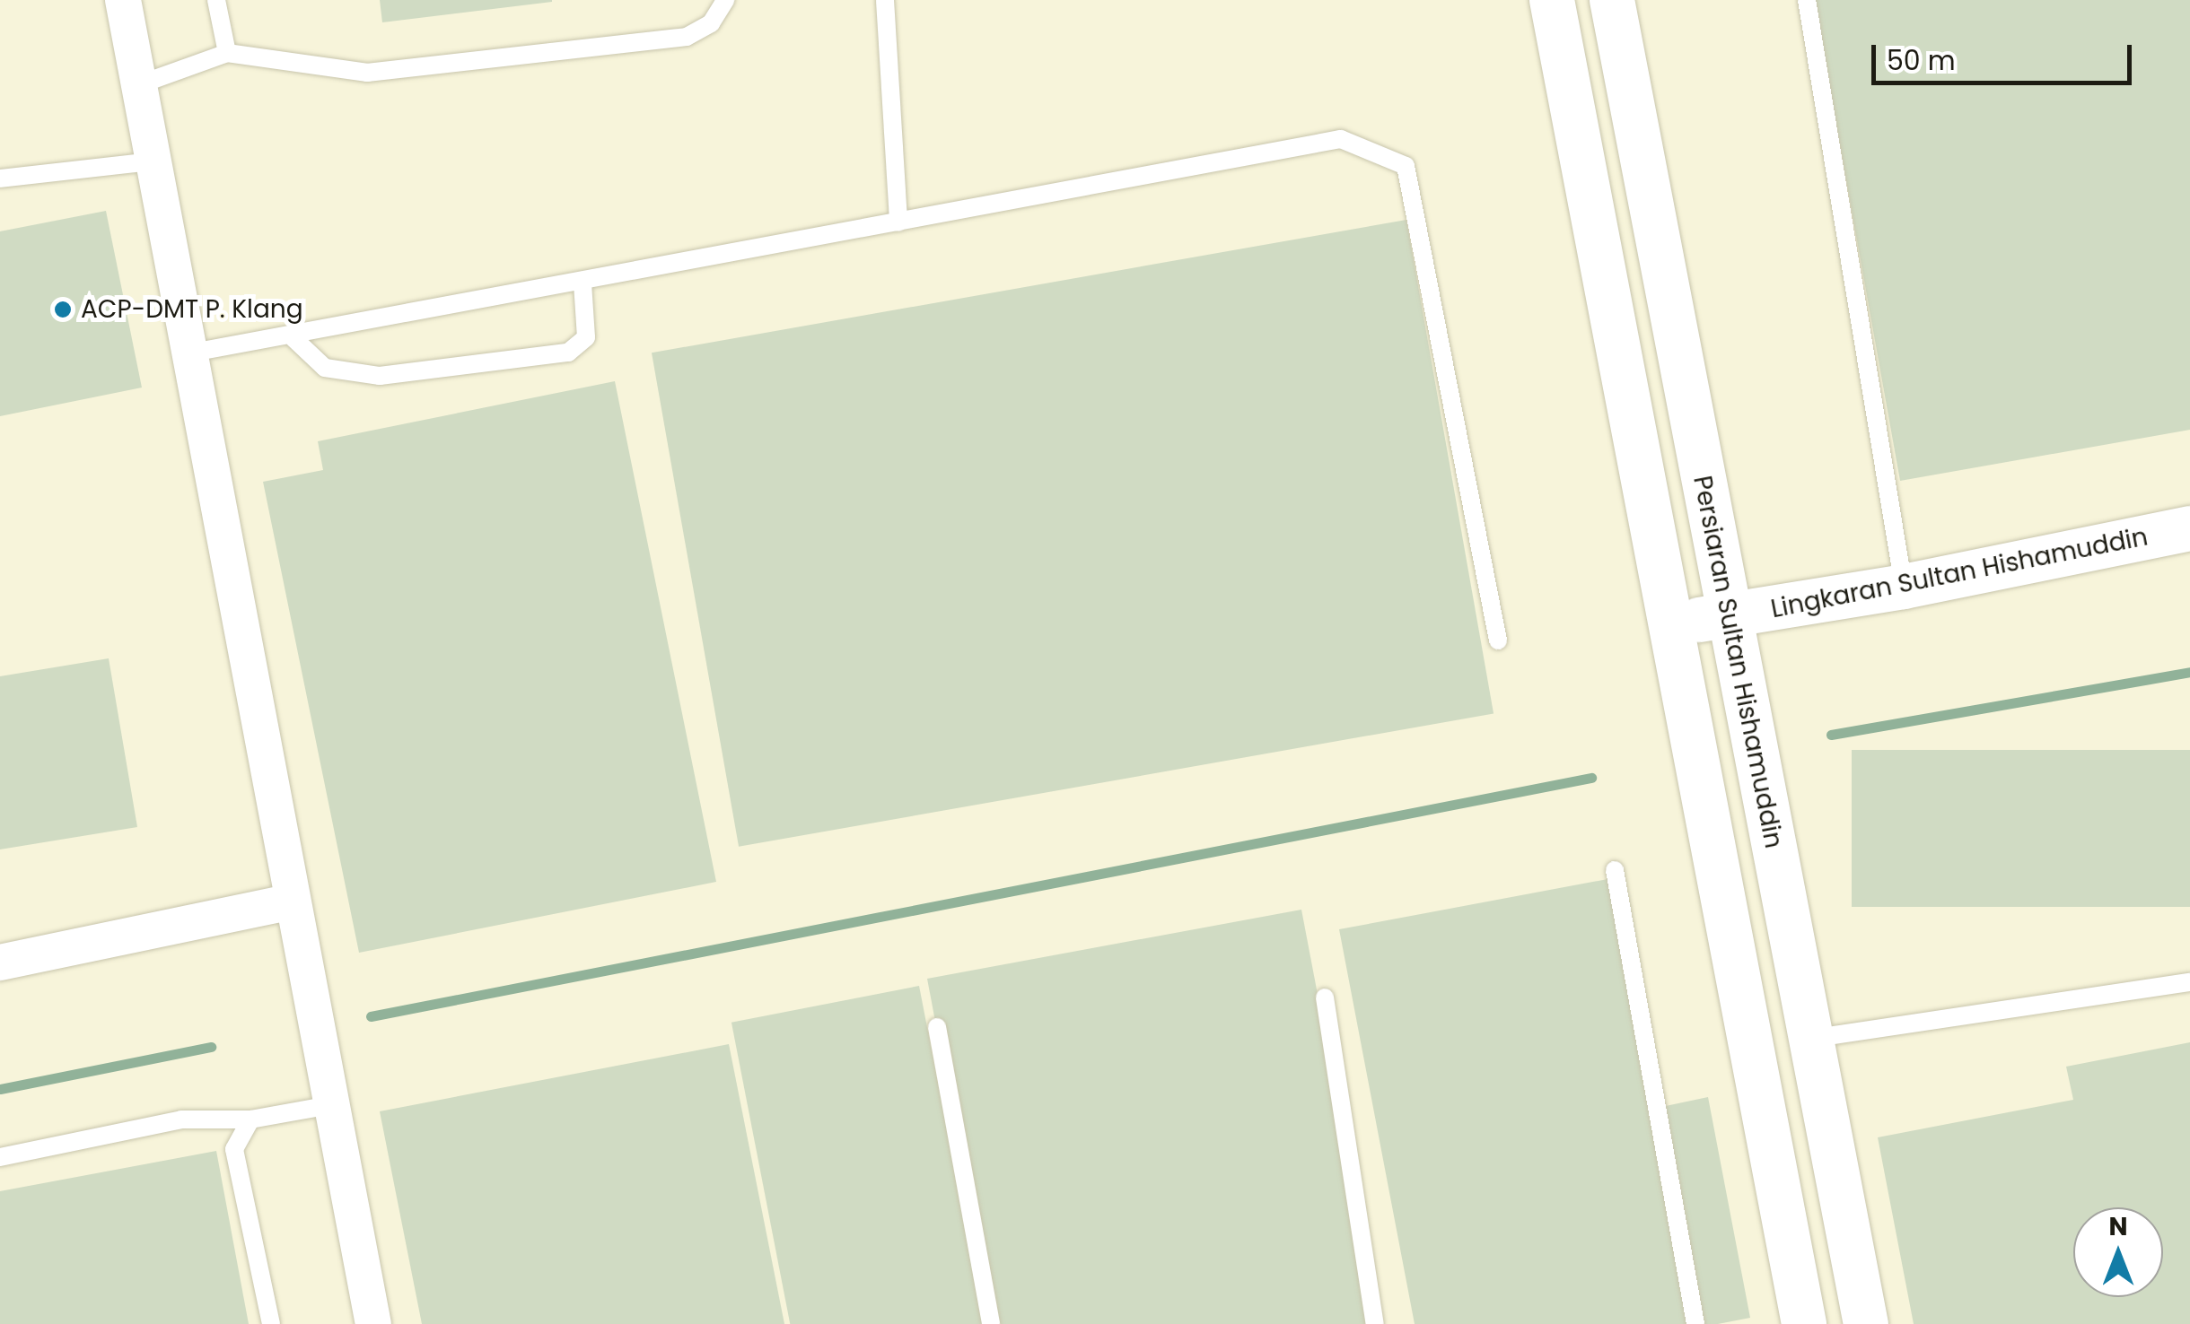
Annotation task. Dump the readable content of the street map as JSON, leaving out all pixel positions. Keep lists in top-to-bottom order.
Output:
{
  "streets": {
    "street": ["Lingkaran Sultan Hishamuddin", "Persiaran Sultan Hishamuddin"]
  },
  "crossings": [
    ["Lingkaran Sultan Hishamuddin", "Persiaran Sultan Hishamuddin"]
  ],
  "places": ["ACP-DMT P. Klang"],
  "scale_bar": "50 m",
  "north": "top"
}
